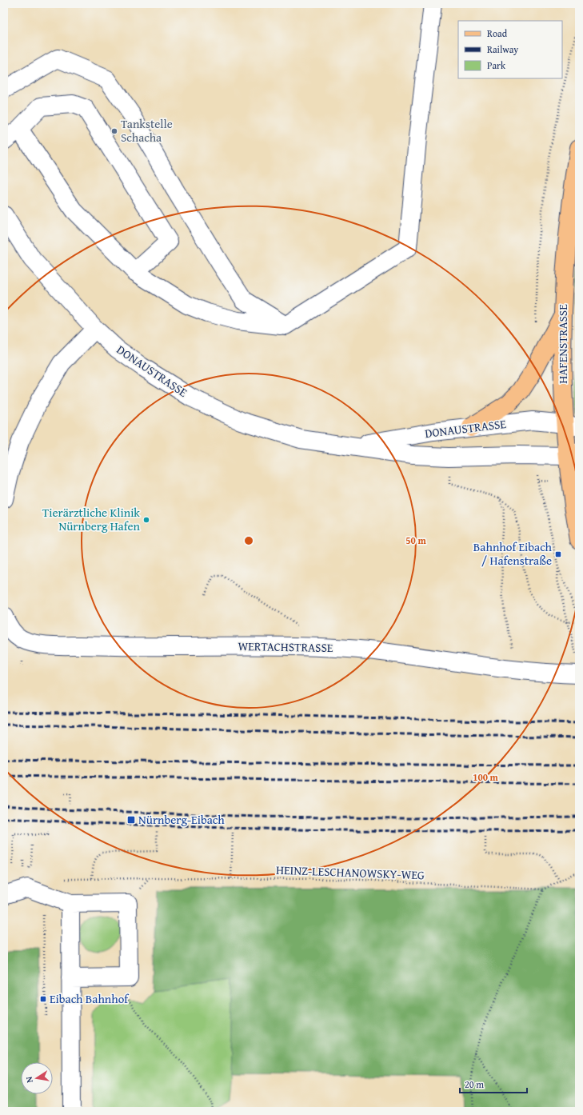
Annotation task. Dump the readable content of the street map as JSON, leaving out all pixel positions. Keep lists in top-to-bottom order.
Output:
{
  "streets": {
    "main road": ["HAFENSTRASSE"],
    "street": ["DONAUSTRASSE", "WERTACHSTRASSE"],
    "path": ["HEINZ-LESCHANOWSKY-WEG"]
  },
  "crossings": [
    ["HAFENSTRASSE", "DONAUSTRASSE"]
  ],
  "places": {
    "other": ["Tankstelle Schacha", "Tierärztliche Klinik Nürnberg Hafen"],
    "transit": ["Bahnhof Eibach / Hafenstraße", "Nürnberg-Eibach", "Eibach Bahnhof"]
  },
  "legend": ["Road", "Railway", "Park"],
  "scale_bar": "20 m",
  "north": "left",
  "rings": ["50 m", "100 m"]
}
